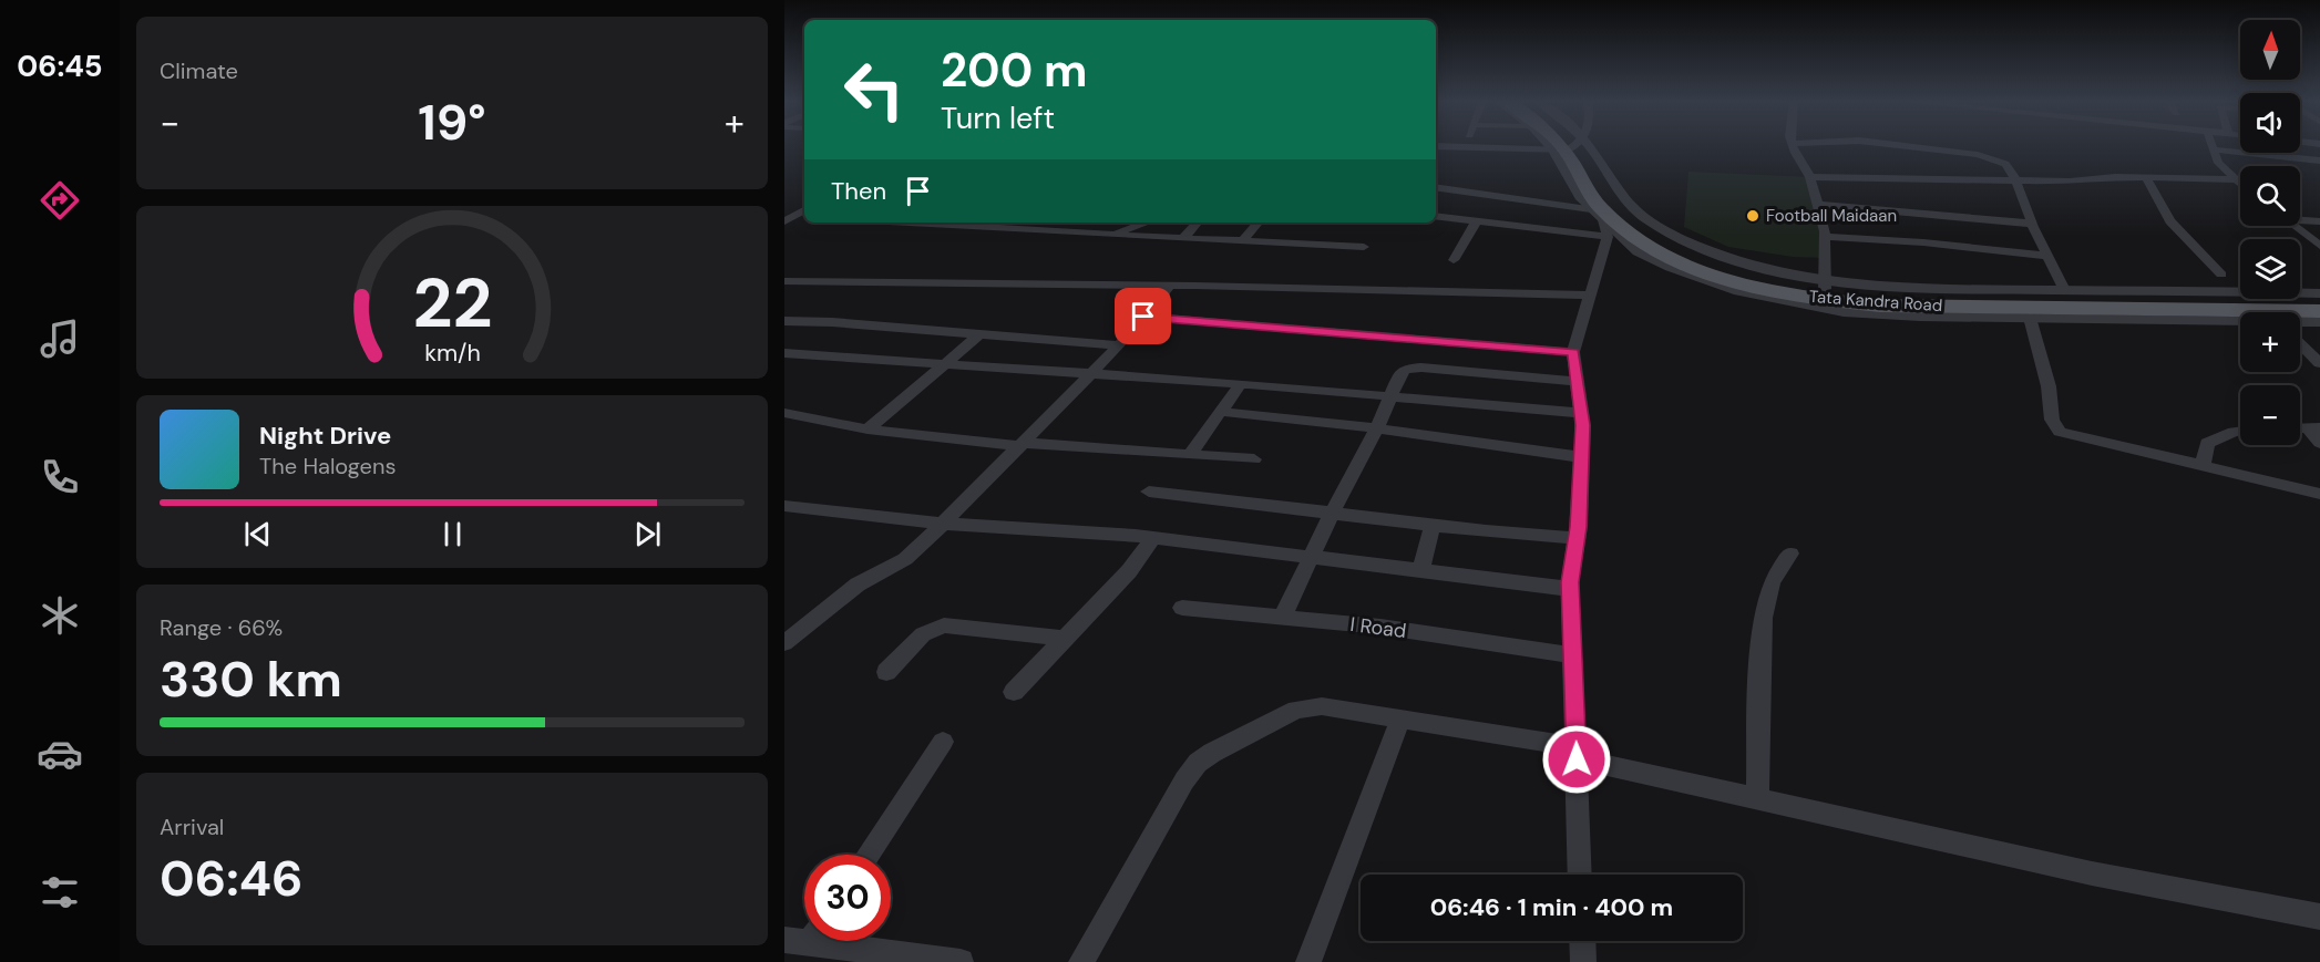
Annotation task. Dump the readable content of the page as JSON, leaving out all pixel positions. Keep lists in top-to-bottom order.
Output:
{
  "streets": {
    "main road": ["Tata Kandra Road"],
    "street": ["I Road"]
  },
  "places": ["Football Maidaan"],
  "north": "top",
  "page": {
    "tabs": "06:45",
    "tile": [
      "Climate",
      ["Range · 66%", "330 km"],
      ["Arrival", "06:46"]
    ],
    "map_buttons": ["+", "−"],
    "turn": ["200 m", "Turn left"],
    "heat": ["−", "19°", "+"],
    "then": "Then",
    "song": ["Night Drive", "The Halogens"],
    "limit": "30",
    "trip": "06:46 · 1 min · 400 m",
    "gauge": ["22", "km/h"]
  }
}
